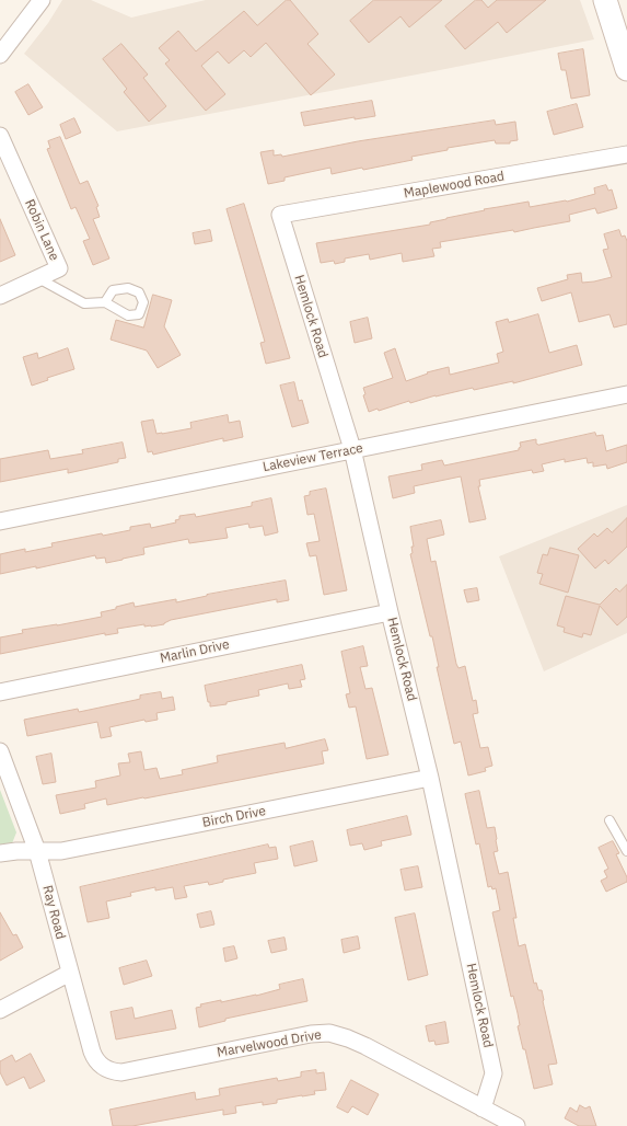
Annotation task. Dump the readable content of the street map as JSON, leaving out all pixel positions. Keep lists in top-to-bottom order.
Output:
{
  "streets": {
    "street": [
      "Maplewood Road",
      "Robin Lane",
      "Hemlock Road",
      "Lakeview Terrace",
      "Marlin Drive",
      "Birch Drive",
      "Ray Road",
      "Marvelwood Drive"
    ]
  },
  "crossings": [
    ["Maplewood Road", "Hemlock Road"],
    ["Hemlock Road", "Lakeview Terrace"],
    ["Hemlock Road", "Marlin Drive"],
    ["Hemlock Road", "Birch Drive"],
    ["Hemlock Road", "Marvelwood Drive"],
    ["Birch Drive", "Ray Road"],
    ["Ray Road", "Marvelwood Drive"]
  ]
}
